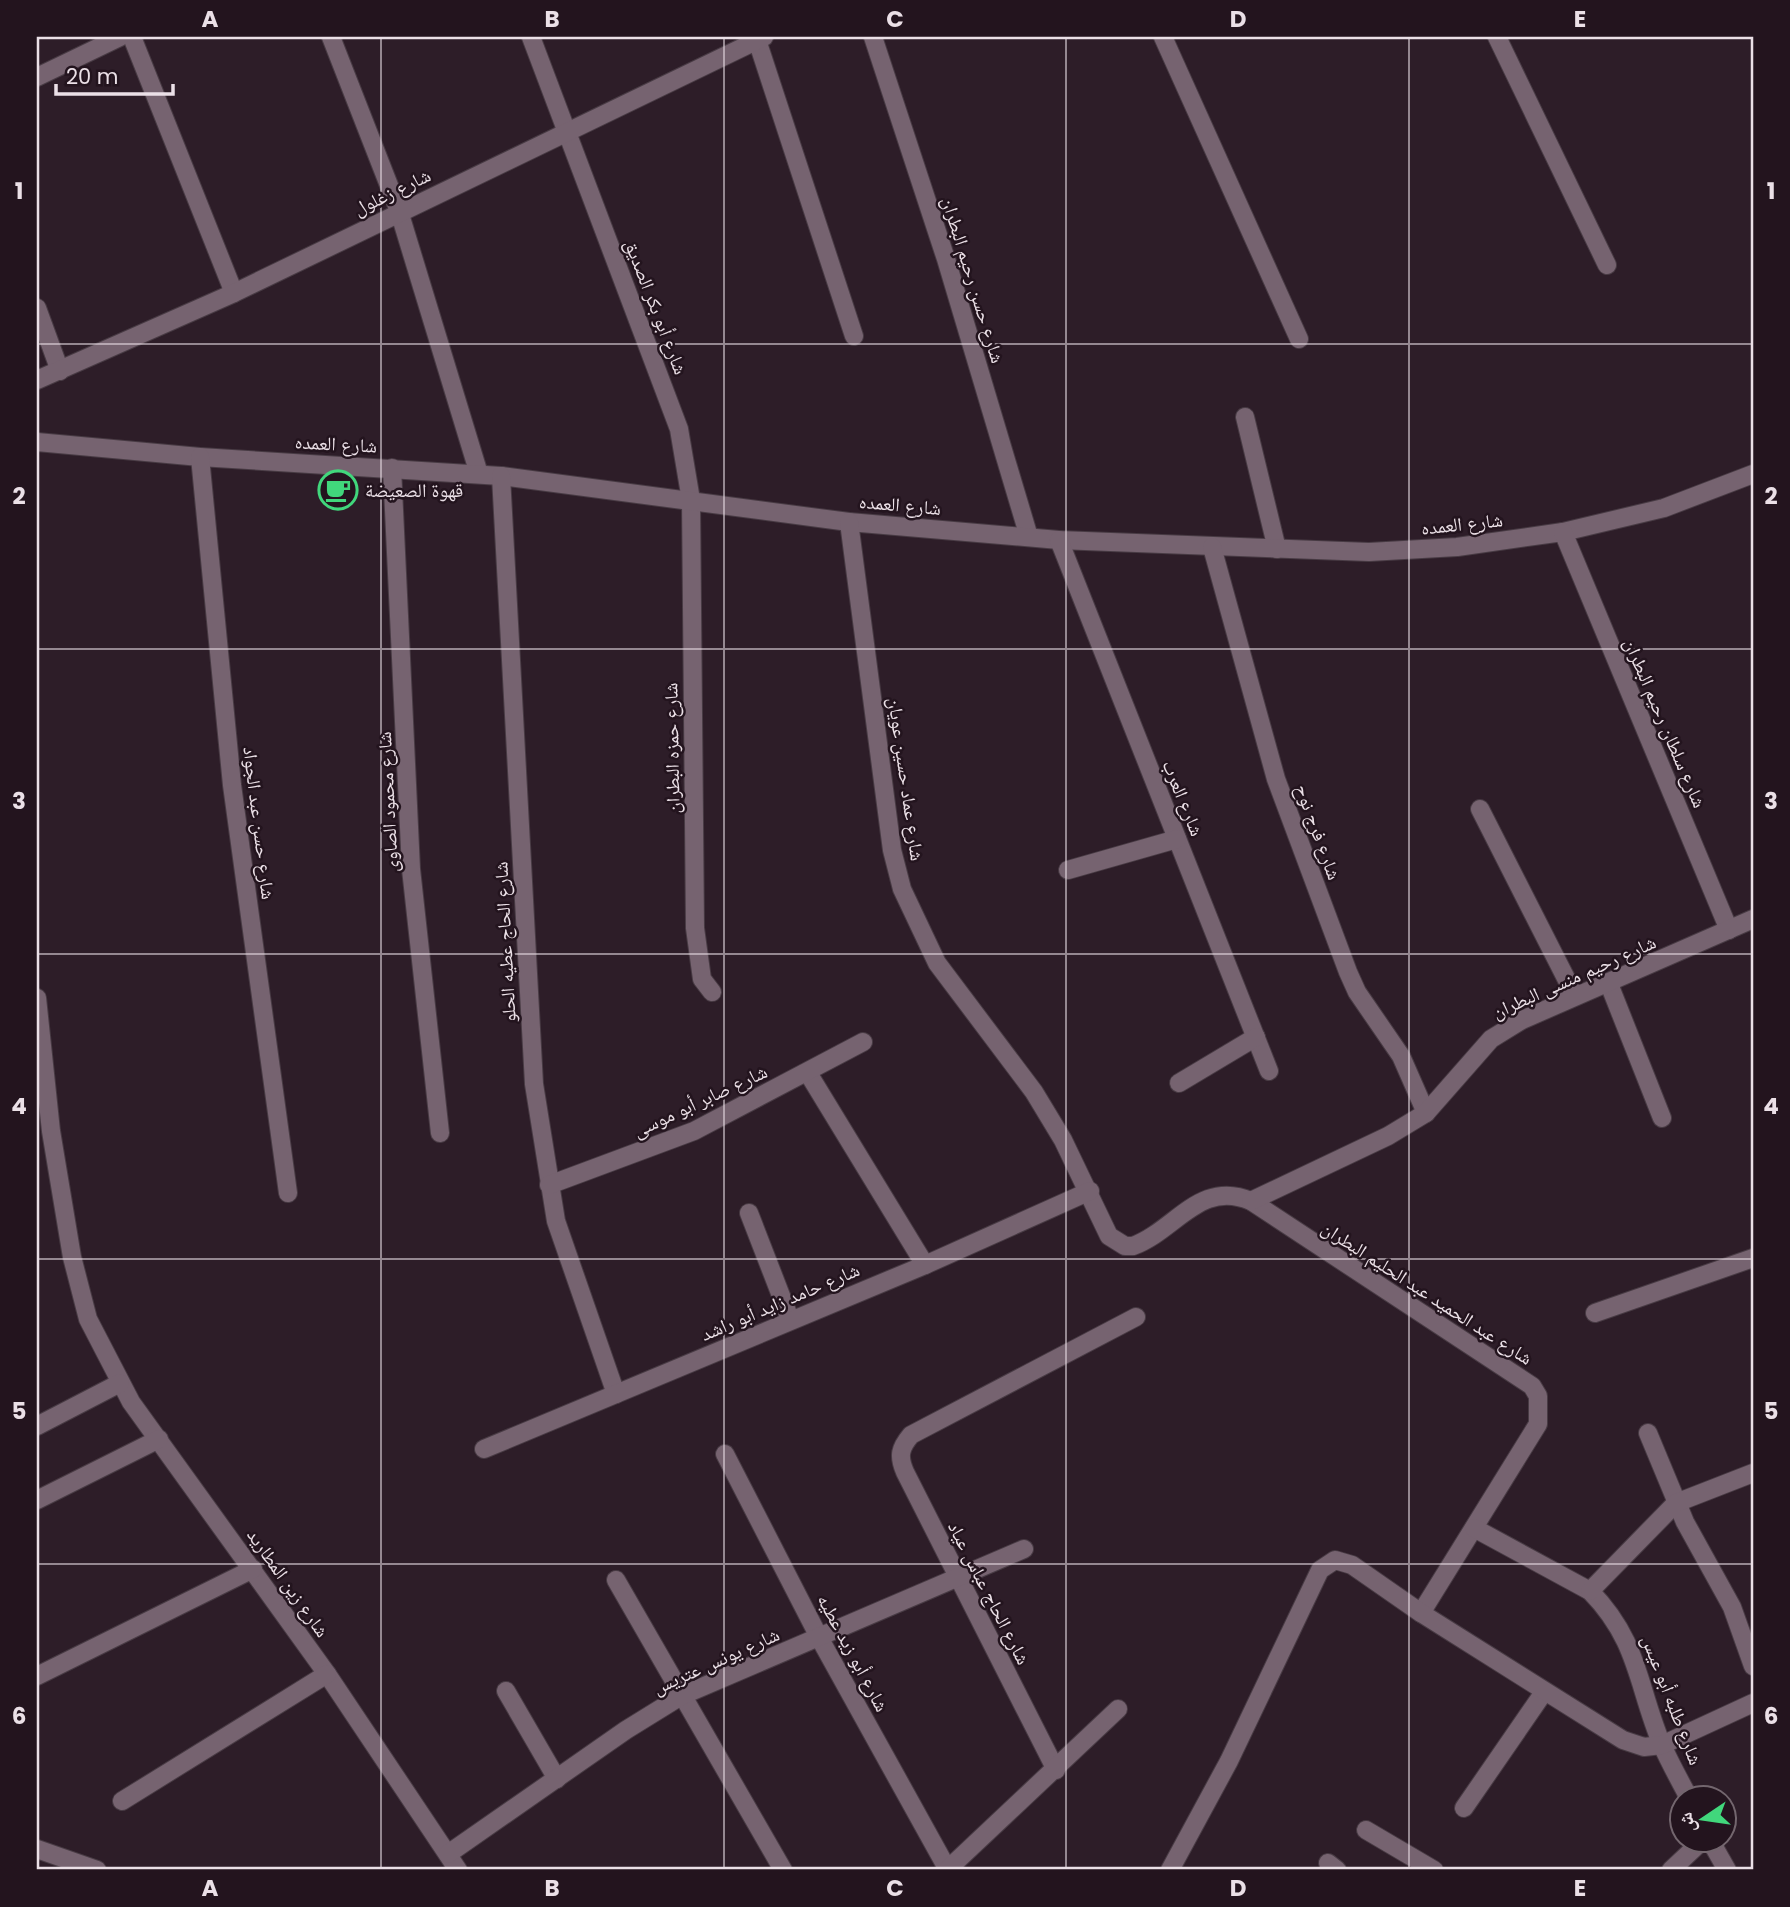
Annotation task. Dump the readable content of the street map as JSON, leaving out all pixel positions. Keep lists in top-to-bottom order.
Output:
{
  "streets": {
    "street": [
      "شارع زغلول",
      "شارع حسن رحيم البطران",
      "شارع أبو بكر الصديق",
      "شارع العمده",
      "شارع سلطان رحيم البطران",
      "شارع حمزه البطران",
      "شارع عماد حسين عويان",
      "شارع العرب",
      "شارع محمود الصاوى",
      "شارع حسن عبد الجواد",
      "شارع فرج نوح",
      "شارع الحاج عطيه الحلو",
      "شارع رحيم منسى البطران",
      "شارع صابر أبو موسى",
      "شارع عبد الحميد عبد الحليم البطران",
      "شارع حامد زايد أبو راشد",
      "شارع زين المطاريد",
      "شارع الحاج عباس عياد",
      "شارع أبو زيد عطيه",
      "شارع يونس عتريس",
      "شارع طلبه أبو عيس"
    ]
  },
  "crossings": [
    ["شارع زغلول", "شارع أبو بكر الصديق"],
    ["شارع حسن رحيم البطران", "شارع العمده"],
    ["شارع أبو بكر الصديق", "شارع العمده"],
    ["شارع أبو بكر الصديق", "شارع حمزه البطران"],
    ["شارع العمده", "شارع سلطان رحيم البطران"],
    ["شارع العمده", "شارع حمزه البطران"],
    ["شارع العمده", "شارع عماد حسين عويان"],
    ["شارع العمده", "شارع العرب"],
    ["شارع العمده", "شارع محمود الصاوى"],
    ["شارع العمده", "شارع حسن عبد الجواد"],
    ["شارع العمده", "شارع فرج نوح"],
    ["شارع العمده", "شارع الحاج عطيه الحلو"],
    ["شارع سلطان رحيم البطران", "شارع رحيم منسى البطران"],
    ["شارع عماد حسين عويان", "شارع عبد الحميد عبد الحليم البطران"],
    ["شارع عماد حسين عويان", "شارع حامد زايد أبو راشد"],
    ["شارع فرج نوح", "شارع رحيم منسى البطران"],
    ["شارع الحاج عطيه الحلو", "شارع صابر أبو موسى"],
    ["شارع الحاج عطيه الحلو", "شارع حامد زايد أبو راشد"],
    ["شارع رحيم منسى البطران", "شارع عبد الحميد عبد الحليم البطران"],
    ["شارع عبد الحميد عبد الحليم البطران", "شارع طلبه أبو عيس"],
    ["شارع زين المطاريد", "شارع يونس عتريس"],
    ["شارع الحاج عباس عياد", "شارع يونس عتريس"],
    ["شارع أبو زيد عطيه", "شارع يونس عتريس"]
  ],
  "places": {
    "cafe": ["قهوة الصعيضة"]
  },
  "scale_bar": "20 m",
  "north": "left",
  "grid": {
    "columns": [
      "A",
      "B",
      "C",
      "D",
      "E"
    ],
    "rows": [
      "1",
      "2",
      "3",
      "4",
      "5",
      "6"
    ]
  }
}
